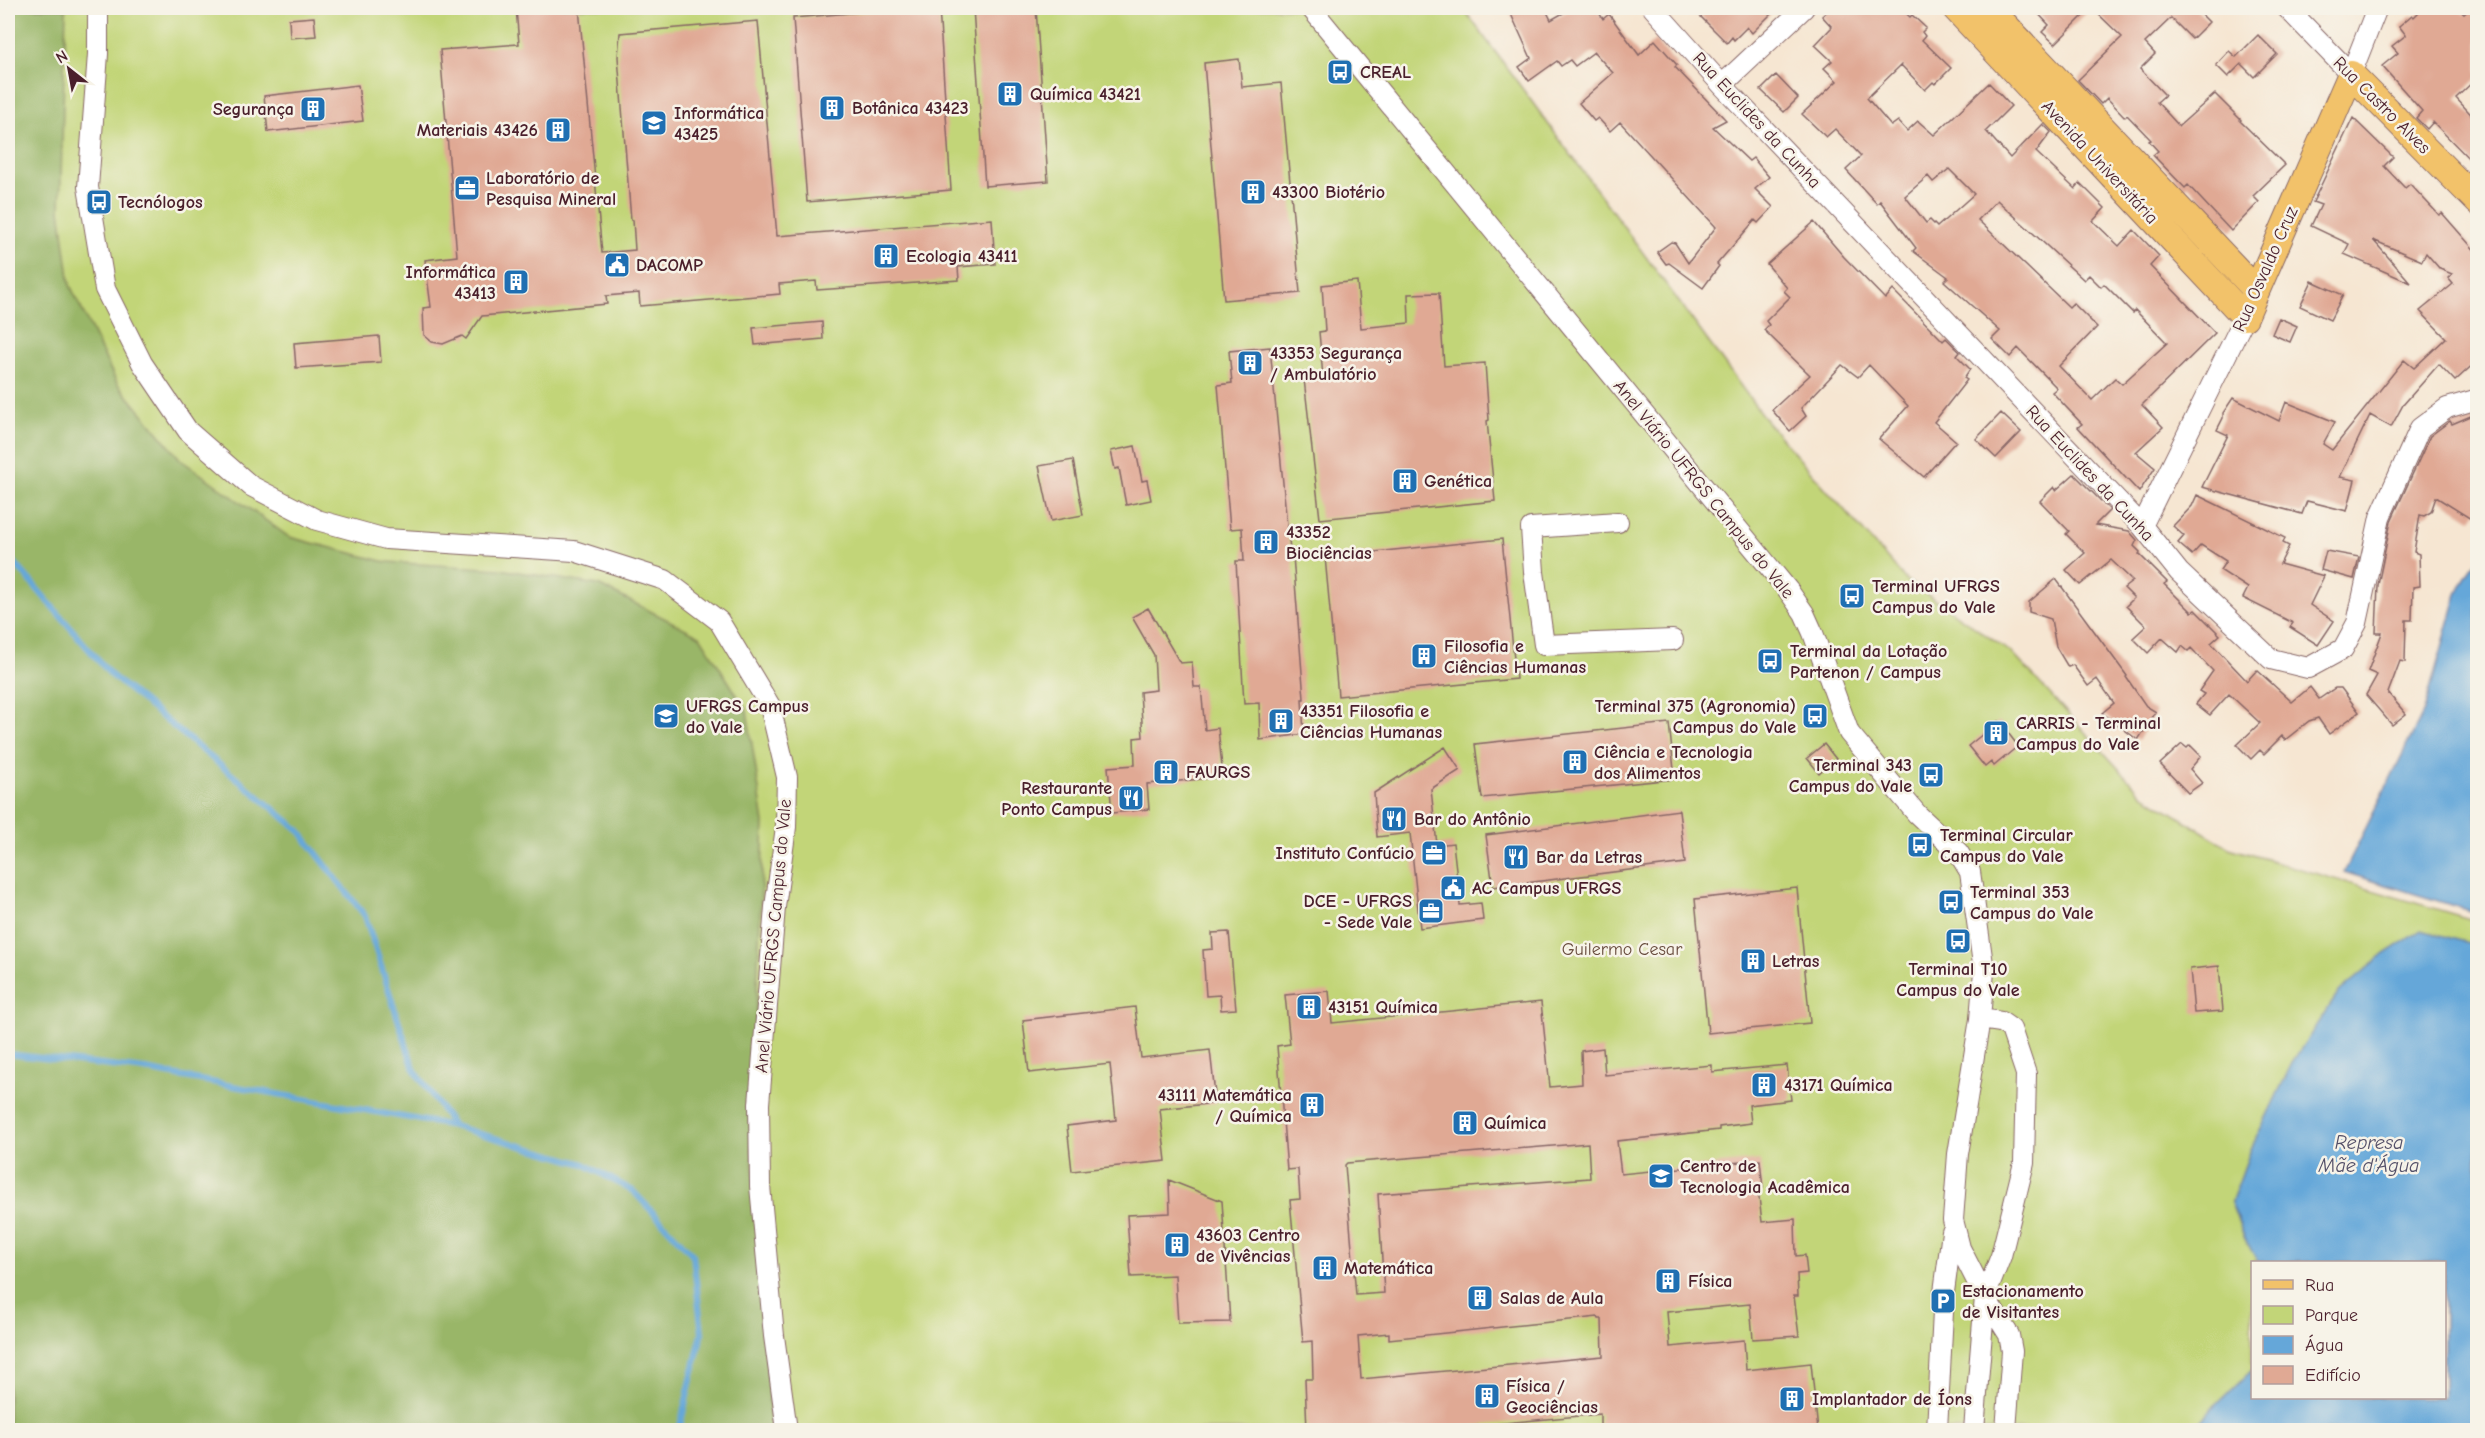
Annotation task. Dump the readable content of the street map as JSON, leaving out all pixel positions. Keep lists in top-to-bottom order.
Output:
{
  "streets": {
    "main road": ["Rua Castro Alves", "Avenida Universitária", "Rua Osvaldo Cruz"],
    "street": ["Rua Euclides da Cunha", "Anel Viário UFRGS Campus do Vale"]
  },
  "crossings": [
    ["Rua Castro Alves", "Rua Osvaldo Cruz"],
    ["Rua Euclides da Cunha", "Rua Osvaldo Cruz"],
    ["Avenida Universitária", "Rua Osvaldo Cruz"]
  ],
  "water": ["Represa Mãe d'Água"],
  "parks": ["Guilermo Cesar"],
  "places": {
    "bus stop": [
      "CREAL",
      "Tecnólogos",
      "Terminal UFRGS Campus do Vale",
      "Terminal da Lotação Partenon / Campus",
      "Terminal 375 (Agronomia) Campus do Vale",
      "Terminal 343 Campus do Vale",
      "Terminal Circular Campus do Vale",
      "Terminal 353 Campus do Vale",
      "Terminal T10 Campus do Vale"
    ],
    "building": [
      "Química 43421",
      "Botânica 43423",
      "Segurança",
      "Materiais 43426",
      "43300 Biotério",
      "Ecologia 43411",
      "Informática 43413",
      "43353 Segurança / Ambulatório",
      "Genética",
      "43352 Biociências",
      "Filosofia e Ciências Humanas",
      "43351 Filosofia e Ciências Humanas",
      "CARRIS - Terminal Campus do Vale",
      "Ciência e Tecnologia dos Alimentos",
      "FAURGS",
      "Letras",
      "43151 Química",
      "43171 Química",
      "43111 Matemática / Química",
      "Química",
      "43603 Centro de Vivências",
      "Matemática",
      "Física",
      "Salas de Aula",
      "Física / Geociências",
      "Implantador de Íons"
    ],
    "school or university": ["Informática 43425", "UFRGS Campus do Vale", "Centro de Tecnologia Acadêmica"],
    "office": ["Laboratório de Pesquisa Mineral", "Instituto Confúcio", "DCE - UFRGS - Sede Vale"],
    "public building": ["DACOMP", "AC Campus UFRGS"],
    "restaurant": ["Restaurante Ponto Campus", "Bar do Antônio", "Bar da Letras"],
    "parking": ["Estacionamento de Visitantes"]
  },
  "legend": [
    "Rua",
    "Parque",
    "Água",
    "Edifício"
  ],
  "north": "top left"
}
